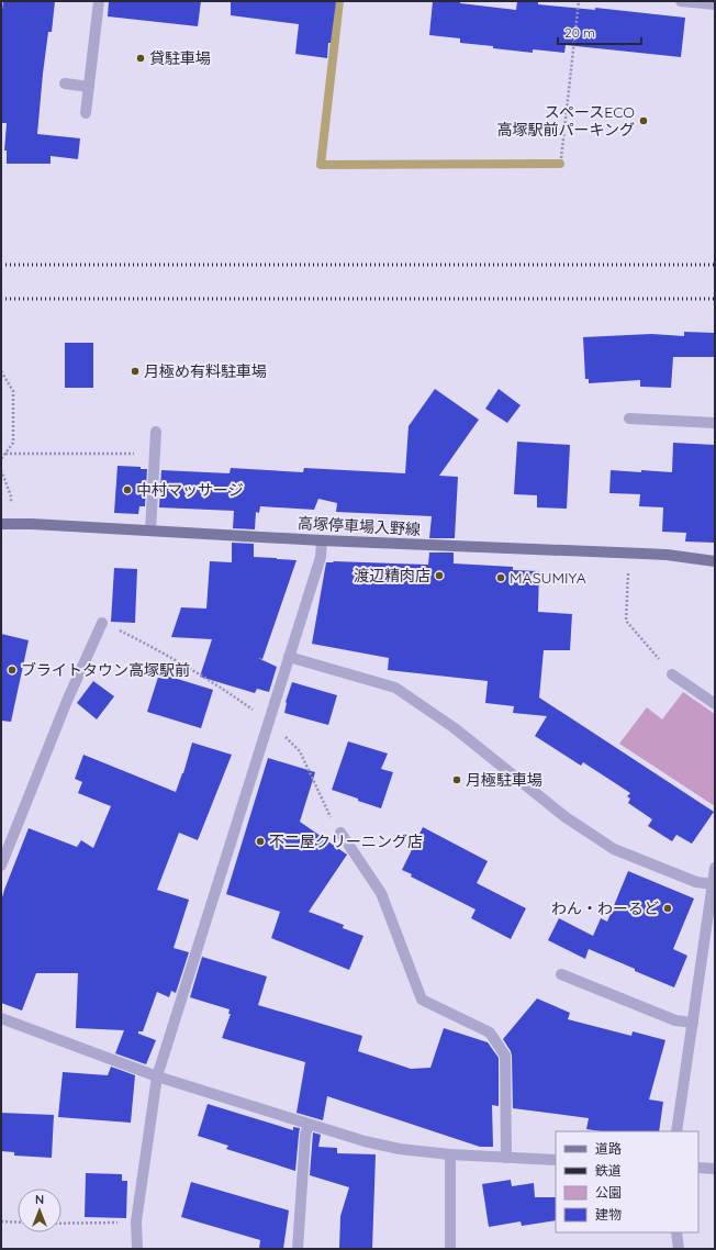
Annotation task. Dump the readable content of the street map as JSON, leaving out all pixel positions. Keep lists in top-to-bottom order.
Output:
{
  "streets": {
    "main road": ["高塚停車場入野線"]
  },
  "places": [
    "貸駐車場",
    "スペースECO 高塚駅前パーキング",
    "月極め有料駐車場",
    "中村マッサージ",
    "渡辺精肉店",
    "MASUMIYA",
    "ブライトタウン高塚駅前",
    "月極駐車場",
    "不二屋クリーニング店",
    "わん・わーるど"
  ],
  "legend": [
    "道路",
    "鉄道",
    "公園",
    "建物"
  ],
  "scale_bar": "20 m",
  "north": "top"
}
